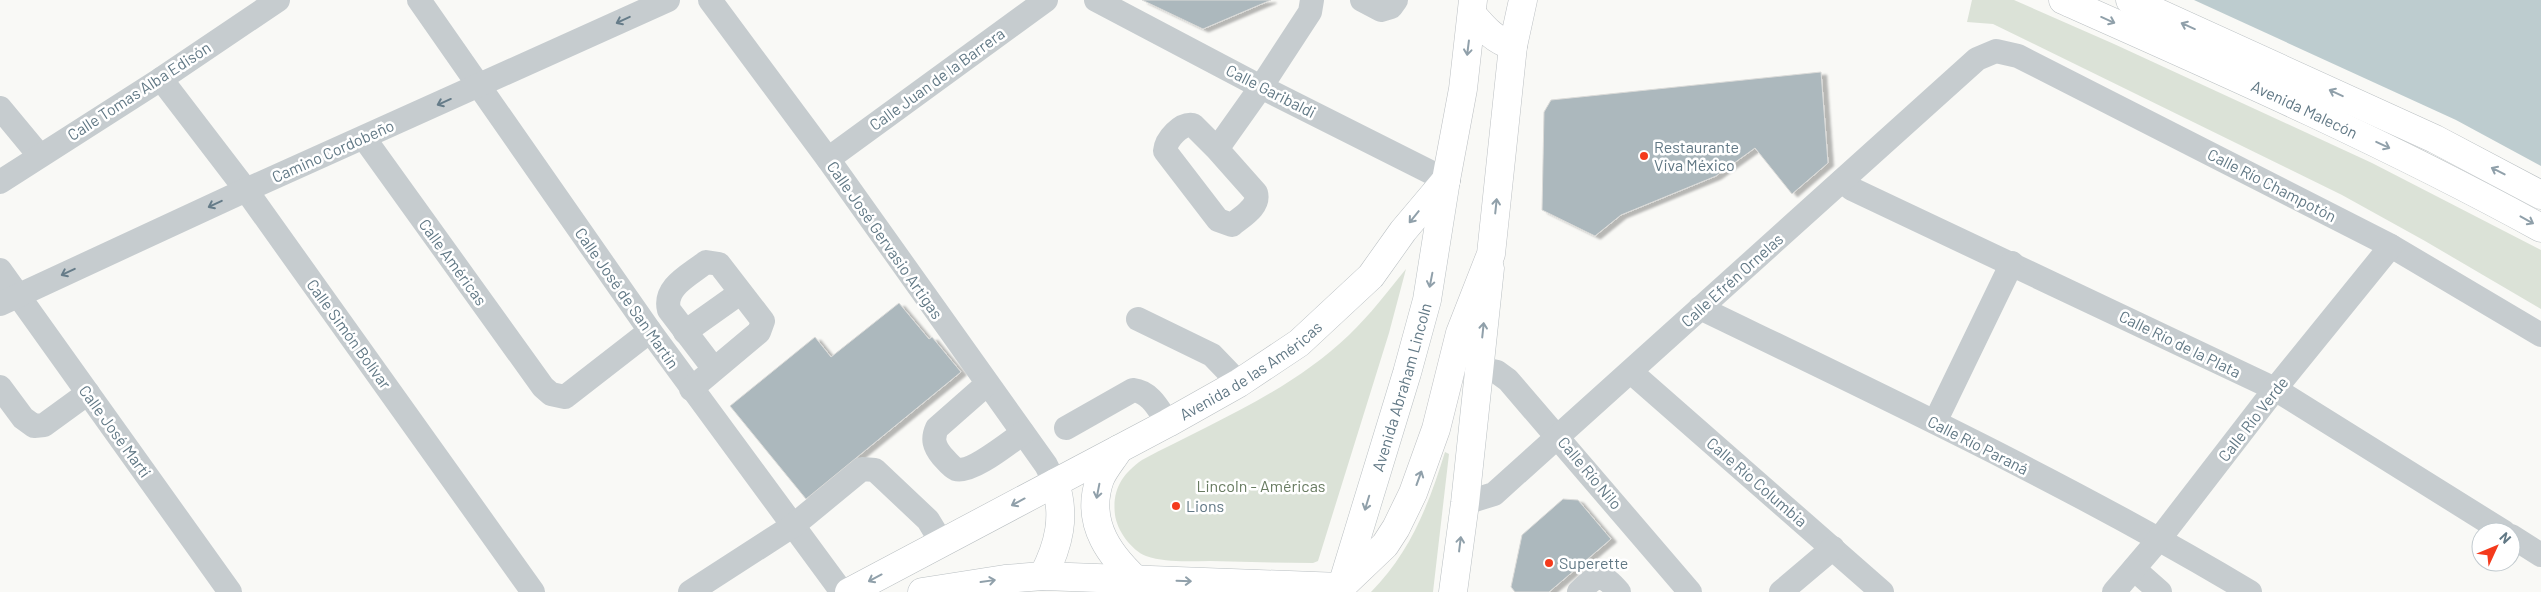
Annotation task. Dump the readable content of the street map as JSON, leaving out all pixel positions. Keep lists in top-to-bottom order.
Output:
{
  "streets": {
    "main road": ["Avenida Malecón", "Avenida de las Américas", "Avenida Abraham Lincoln"],
    "street": [
      "Calle Juan de la Barrera",
      "Calle Tomas Alba Edisón",
      "Calle Garibaldi",
      "Camino Cordobeño",
      "Calle Río Champotón",
      "Calle José Gervasio Artigas",
      "Calle Américas",
      "Calle Efrén Ornelas",
      "Calle José de San Martín",
      "Calle Simón Bolívar",
      "Calle Río de la Plata",
      "Calle Río Verde",
      "Calle José Martí",
      "Calle Río Paraná",
      "Calle Río Nilo",
      "Calle Río Columbia"
    ]
  },
  "crossings": [
    ["Calle Juan de la Barrera", "Calle José Gervasio Artigas"],
    ["Calle Tomas Alba Edisón", "Calle Simón Bolívar"],
    ["Calle Garibaldi", "Avenida de las Américas"],
    ["Calle Garibaldi", "Avenida Abraham Lincoln"],
    ["Camino Cordobeño", "Calle Américas"],
    ["Camino Cordobeño", "Calle José de San Martín"],
    ["Camino Cordobeño", "Calle Simón Bolívar"],
    ["Camino Cordobeño", "Calle José Martí"],
    ["Calle Río Champotón", "Calle Efrén Ornelas"],
    ["Calle Río Champotón", "Calle Río Verde"],
    ["Calle José Gervasio Artigas", "Avenida de las Américas"],
    ["Calle Américas", "Calle José de San Martín"],
    ["Calle Efrén Ornelas", "Calle Río de la Plata"],
    ["Calle Efrén Ornelas", "Calle Río Paraná"],
    ["Calle Efrén Ornelas", "Calle Río Nilo"],
    ["Calle Efrén Ornelas", "Calle Río Columbia"],
    ["Calle Río de la Plata", "Calle Río Verde"],
    ["Avenida de las Américas", "Avenida Abraham Lincoln"],
    ["Calle Río Verde", "Calle Río Paraná"]
  ],
  "one_way": ["Camino Cordobeño", "Avenida de las Américas"],
  "parks": ["Lincoln - Américas"],
  "places": ["Restaurante Viva México", "Lions", "Superette"],
  "north": "top right"
}
